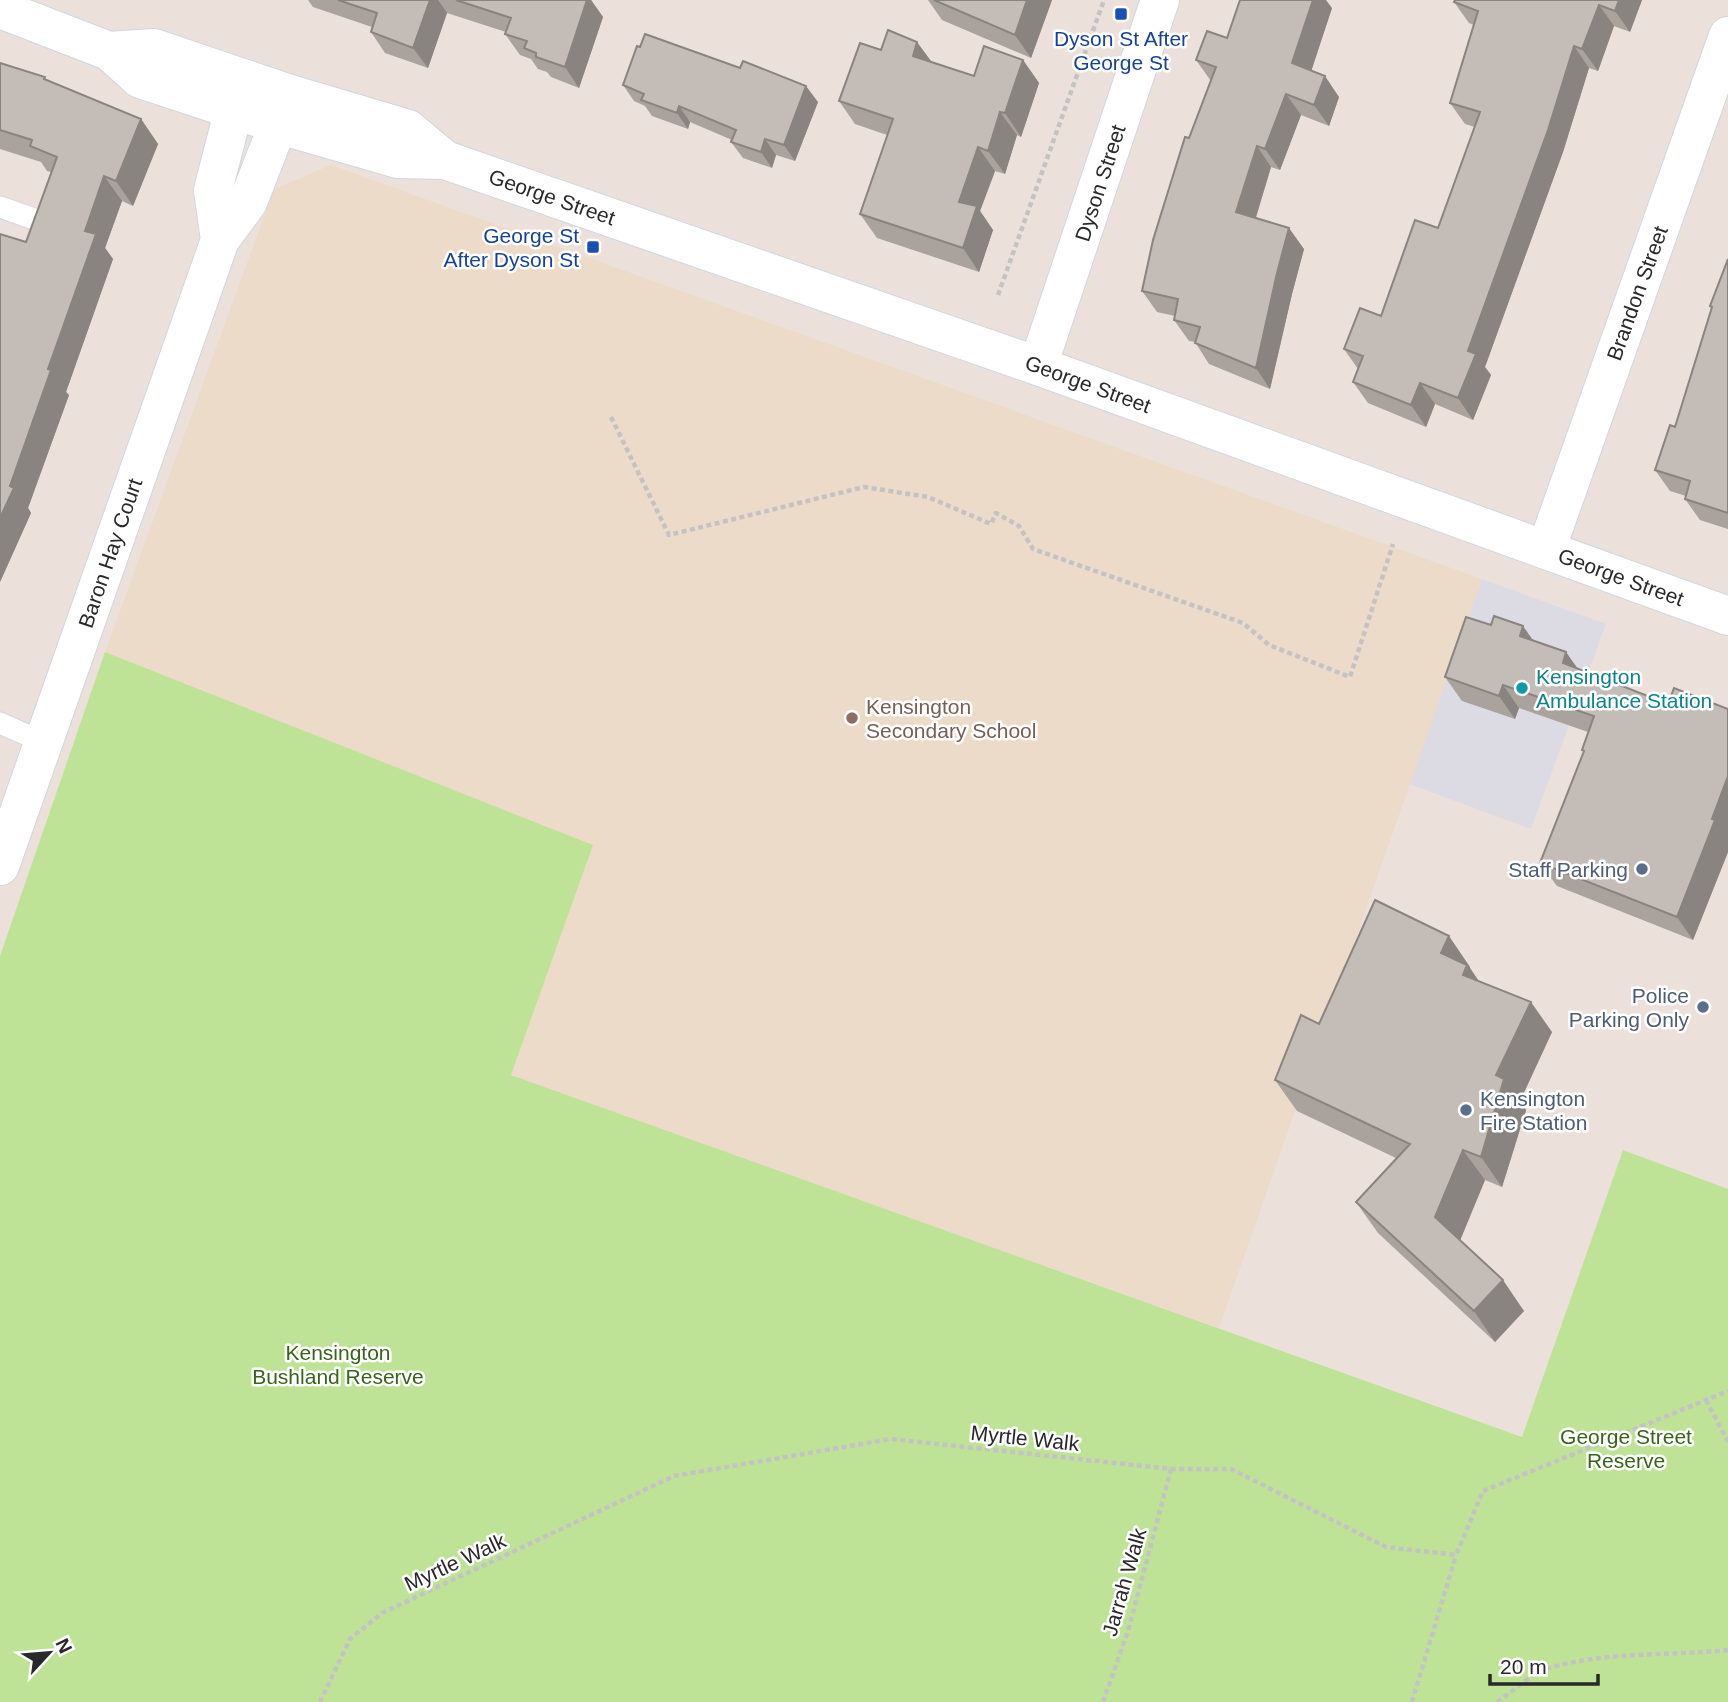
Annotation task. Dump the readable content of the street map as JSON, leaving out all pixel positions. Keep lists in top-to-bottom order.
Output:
{
  "streets": {
    "street": [
      "Dyson Street",
      "George Street",
      "Brandon Street",
      "Baron Hay Court"
    ],
    "path": ["Myrtle Walk", "Jarrah Walk"]
  },
  "crossings": [
    ["Dyson Street", "George Street"],
    ["George Street", "Brandon Street"],
    ["George Street", "Baron Hay Court"],
    ["Myrtle Walk", "Jarrah Walk"]
  ],
  "parks": ["Kensington Bushland Reserve", "George Street Reserve"],
  "places": {
    "transit": ["Dyson St After George St", "George St After Dyson St"],
    "other": [
      "Kensington Ambulance Station",
      "Kensington Secondary School",
      "Staff Parking",
      "Police Parking Only",
      "Kensington Fire Station"
    ]
  },
  "scale_bar": "20 m",
  "north": "top right"
}
